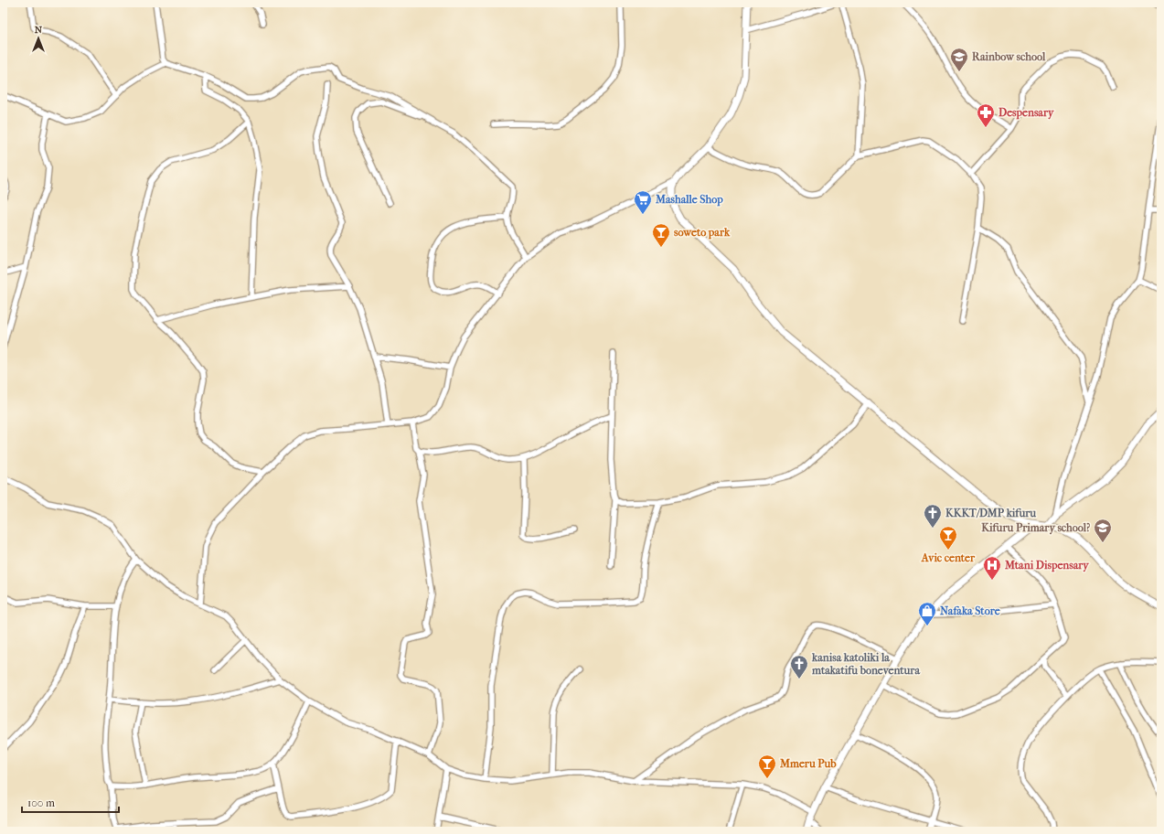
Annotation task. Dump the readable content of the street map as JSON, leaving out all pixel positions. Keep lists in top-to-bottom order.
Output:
{
  "places": {
    "school or university": ["Rainbow school", "Kifuru Primary school?"],
    "pharmacy": ["Despensary"],
    "supermarket": ["Mashalle Shop"],
    "bar": ["soweto park", "Avic center", "Mmeru Pub"],
    "church": ["KKKT/DMP kifuru", "kanisa katoliki la mtakatifu boneventura"],
    "hospital": ["Mtani Dispensary"],
    "shop": ["Nafaka Store"]
  },
  "scale_bar": "100 m",
  "north": "top"
}
